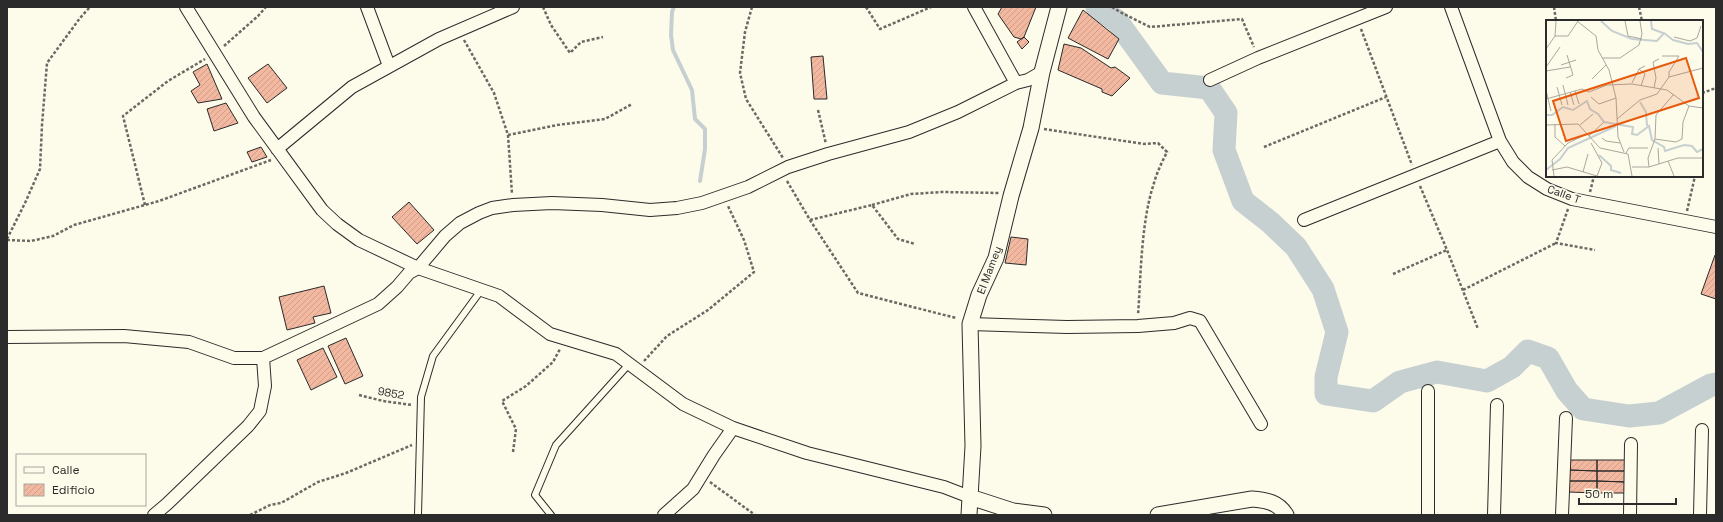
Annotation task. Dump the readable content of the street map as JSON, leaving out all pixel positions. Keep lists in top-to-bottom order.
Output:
{
  "streets": {
    "street": ["Calle T", "El Mamey"],
    "path": ["9852"]
  },
  "legend": ["Calle", "Edificio"],
  "scale_bar": "50 m"
}
